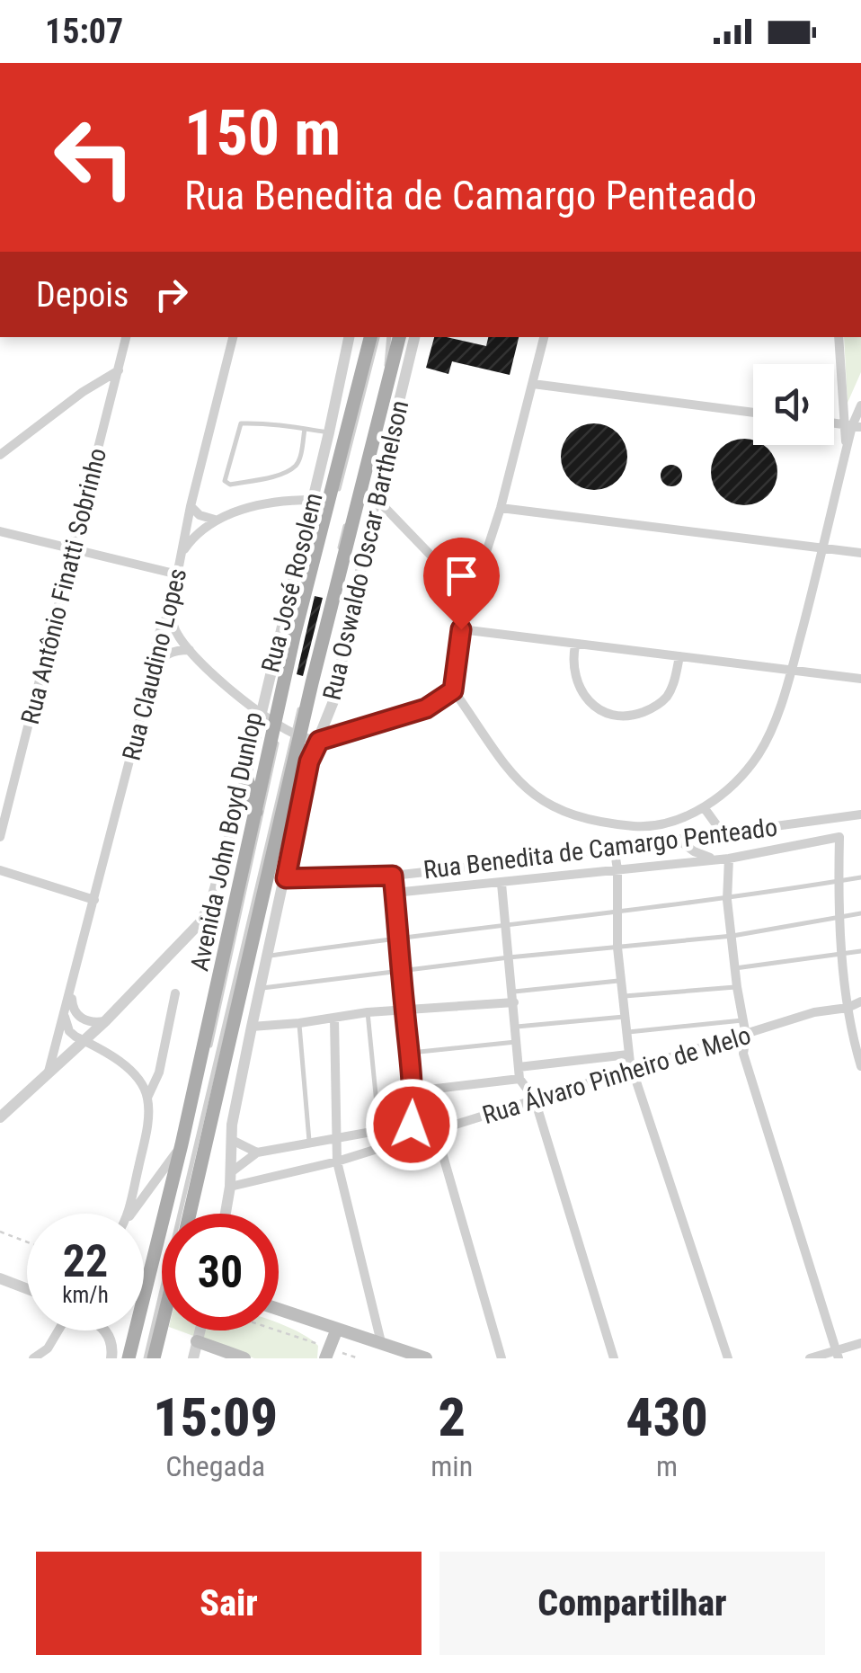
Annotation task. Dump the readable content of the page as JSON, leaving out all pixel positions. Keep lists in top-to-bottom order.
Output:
{
  "streets": {
    "main road": ["Avenida John Boyd Dunlop"],
    "street": [
      "Rua Oswaldo Oscar Barthelson",
      "Rua José Rosolem",
      "Rua Antônio Finatti Sobrinho",
      "Rua Claudino Lopes",
      "Rua Benedita de Camargo Penteado",
      "Rua Álvaro Pinheiro de Melo"
    ]
  },
  "crossings": [
    ["Rua Oswaldo Oscar Barthelson", "Rua Benedita de Camargo Penteado"],
    ["Rua Oswaldo Oscar Barthelson", "Rua Álvaro Pinheiro de Melo"],
    ["Rua José Rosolem", "Rua Claudino Lopes"]
  ],
  "page": {
    "status": "15:07",
    "turn": ["150 m", "Rua Benedita de Camargo Penteado"],
    "then": "Depois",
    "speed": "22 km/h",
    "limit": "30",
    "eta": [
      "15:09",
      "Chegada",
      "2",
      "min",
      "430",
      "m"
    ],
    "buttons": ["Sair", "Compartilhar"]
  }
}
